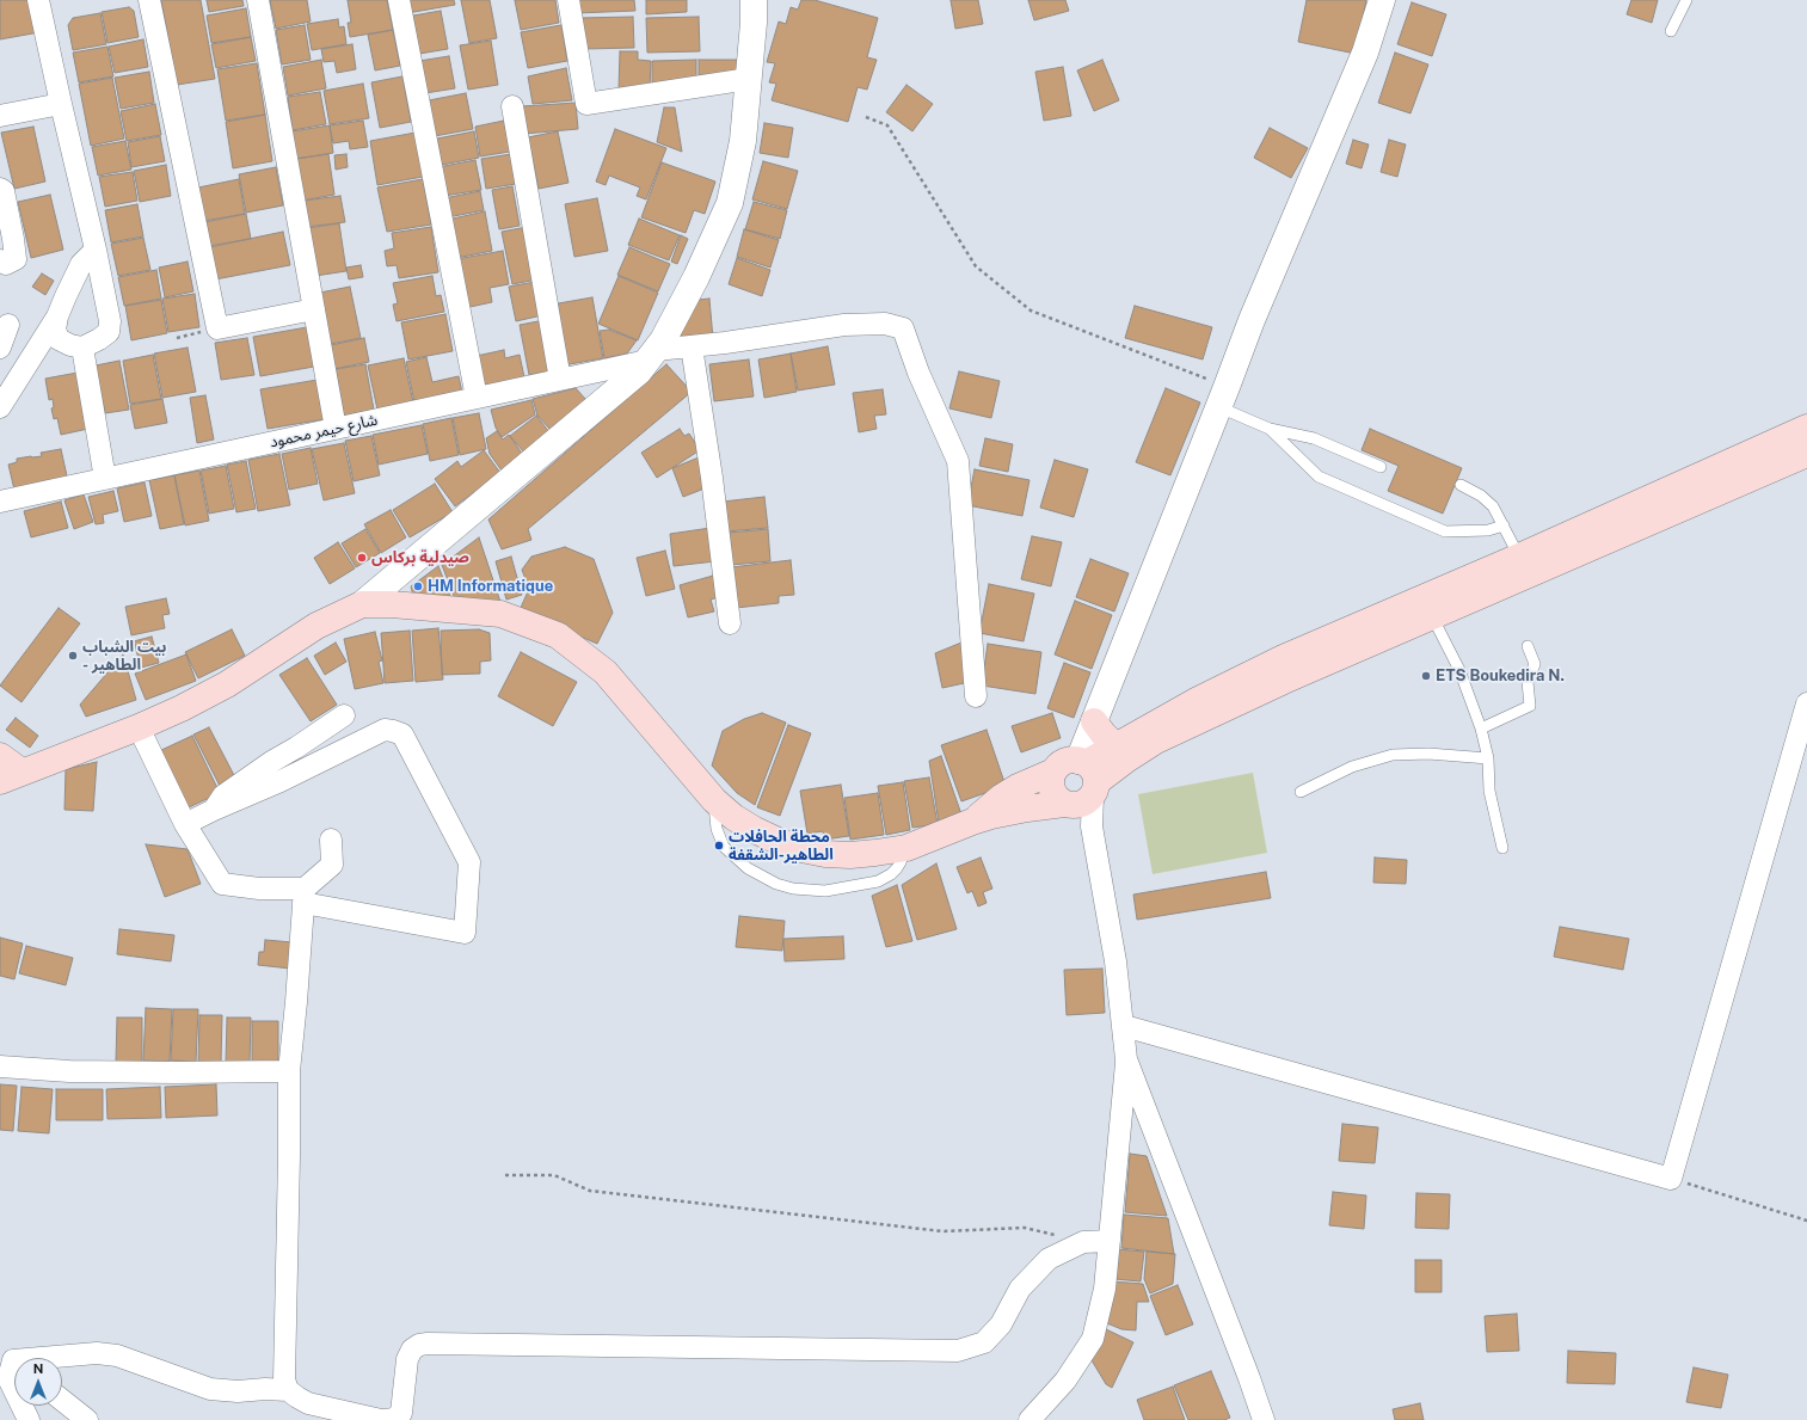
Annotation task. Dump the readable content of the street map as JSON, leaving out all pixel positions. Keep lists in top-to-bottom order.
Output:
{
  "streets": {
    "street": ["شارع حيمر محمود"]
  },
  "places": [
    "صيدلية بركاس",
    "HM Informatique",
    "بيت الشباب - الطاهير",
    "ETS Boukedira N.",
    "محطة الحافلات الطاهير-الشقفة"
  ],
  "north": "top"
}
